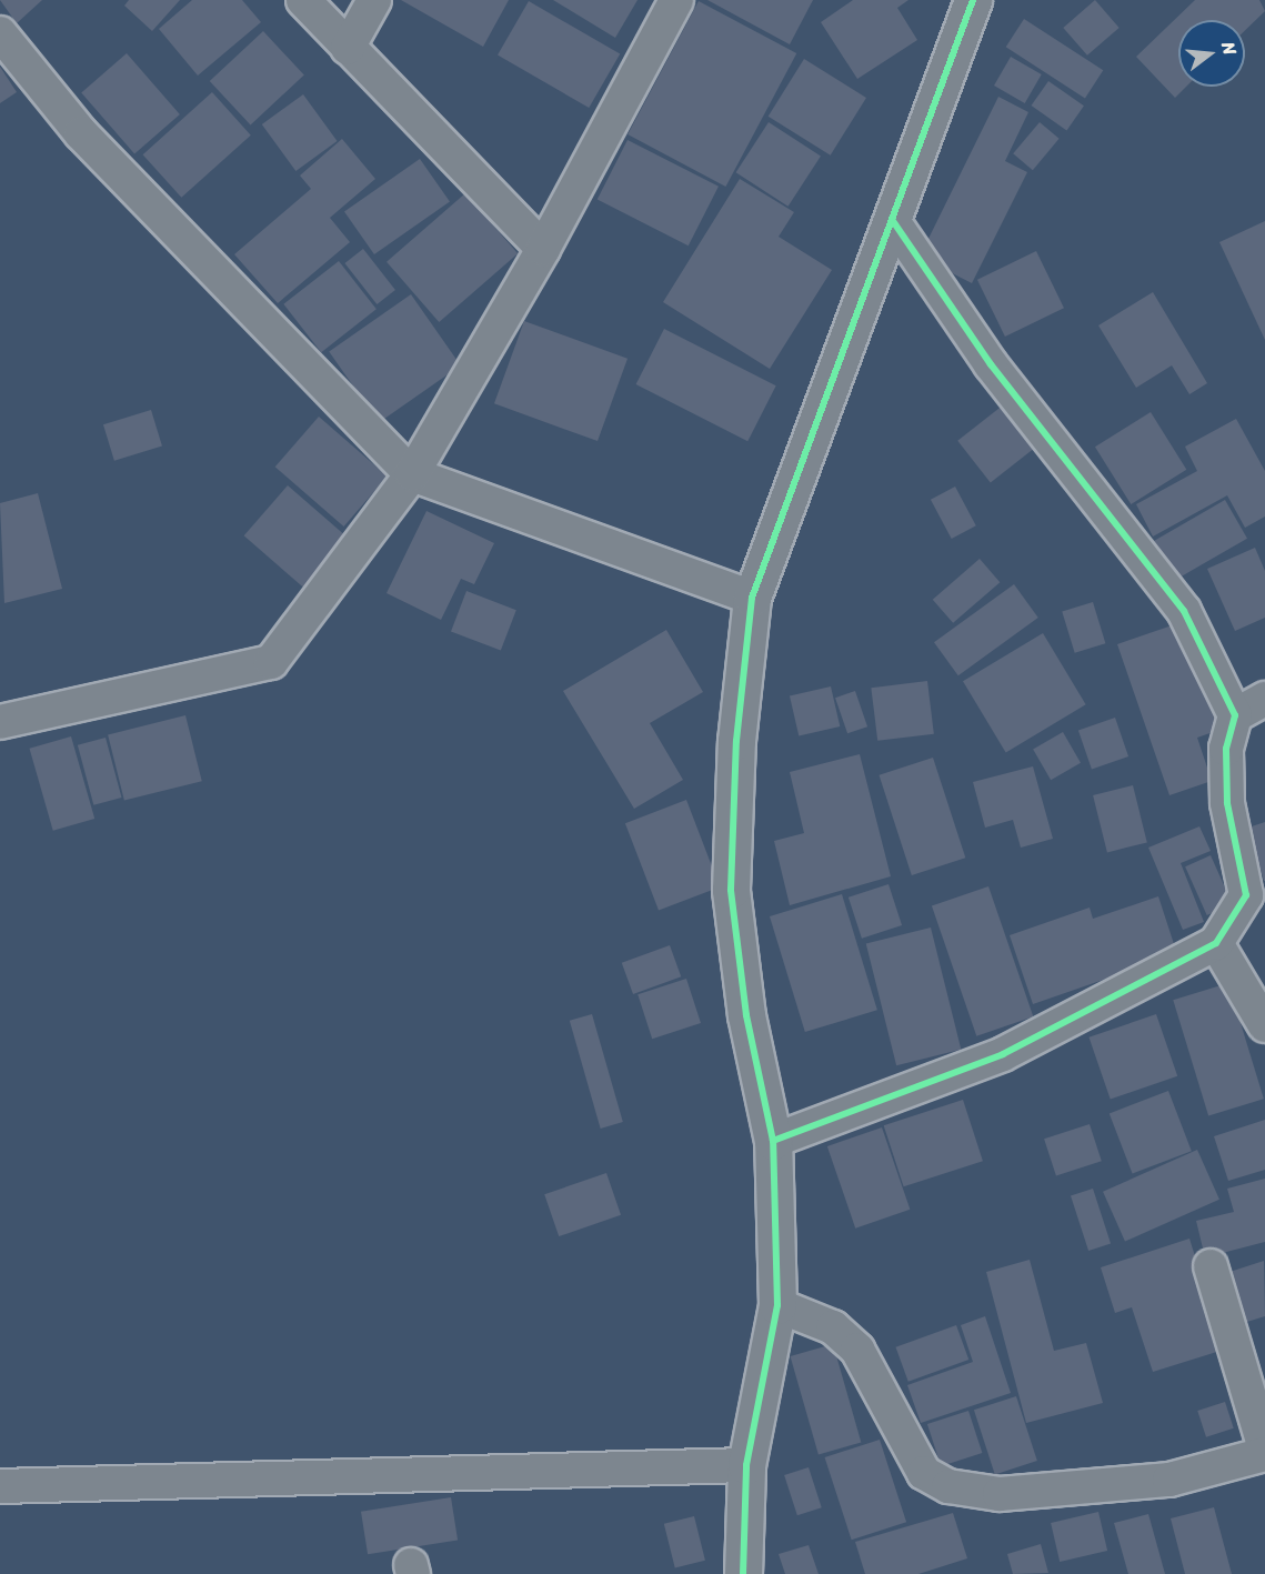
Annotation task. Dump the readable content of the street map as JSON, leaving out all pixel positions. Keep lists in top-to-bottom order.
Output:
{
  "north": "right"
}
